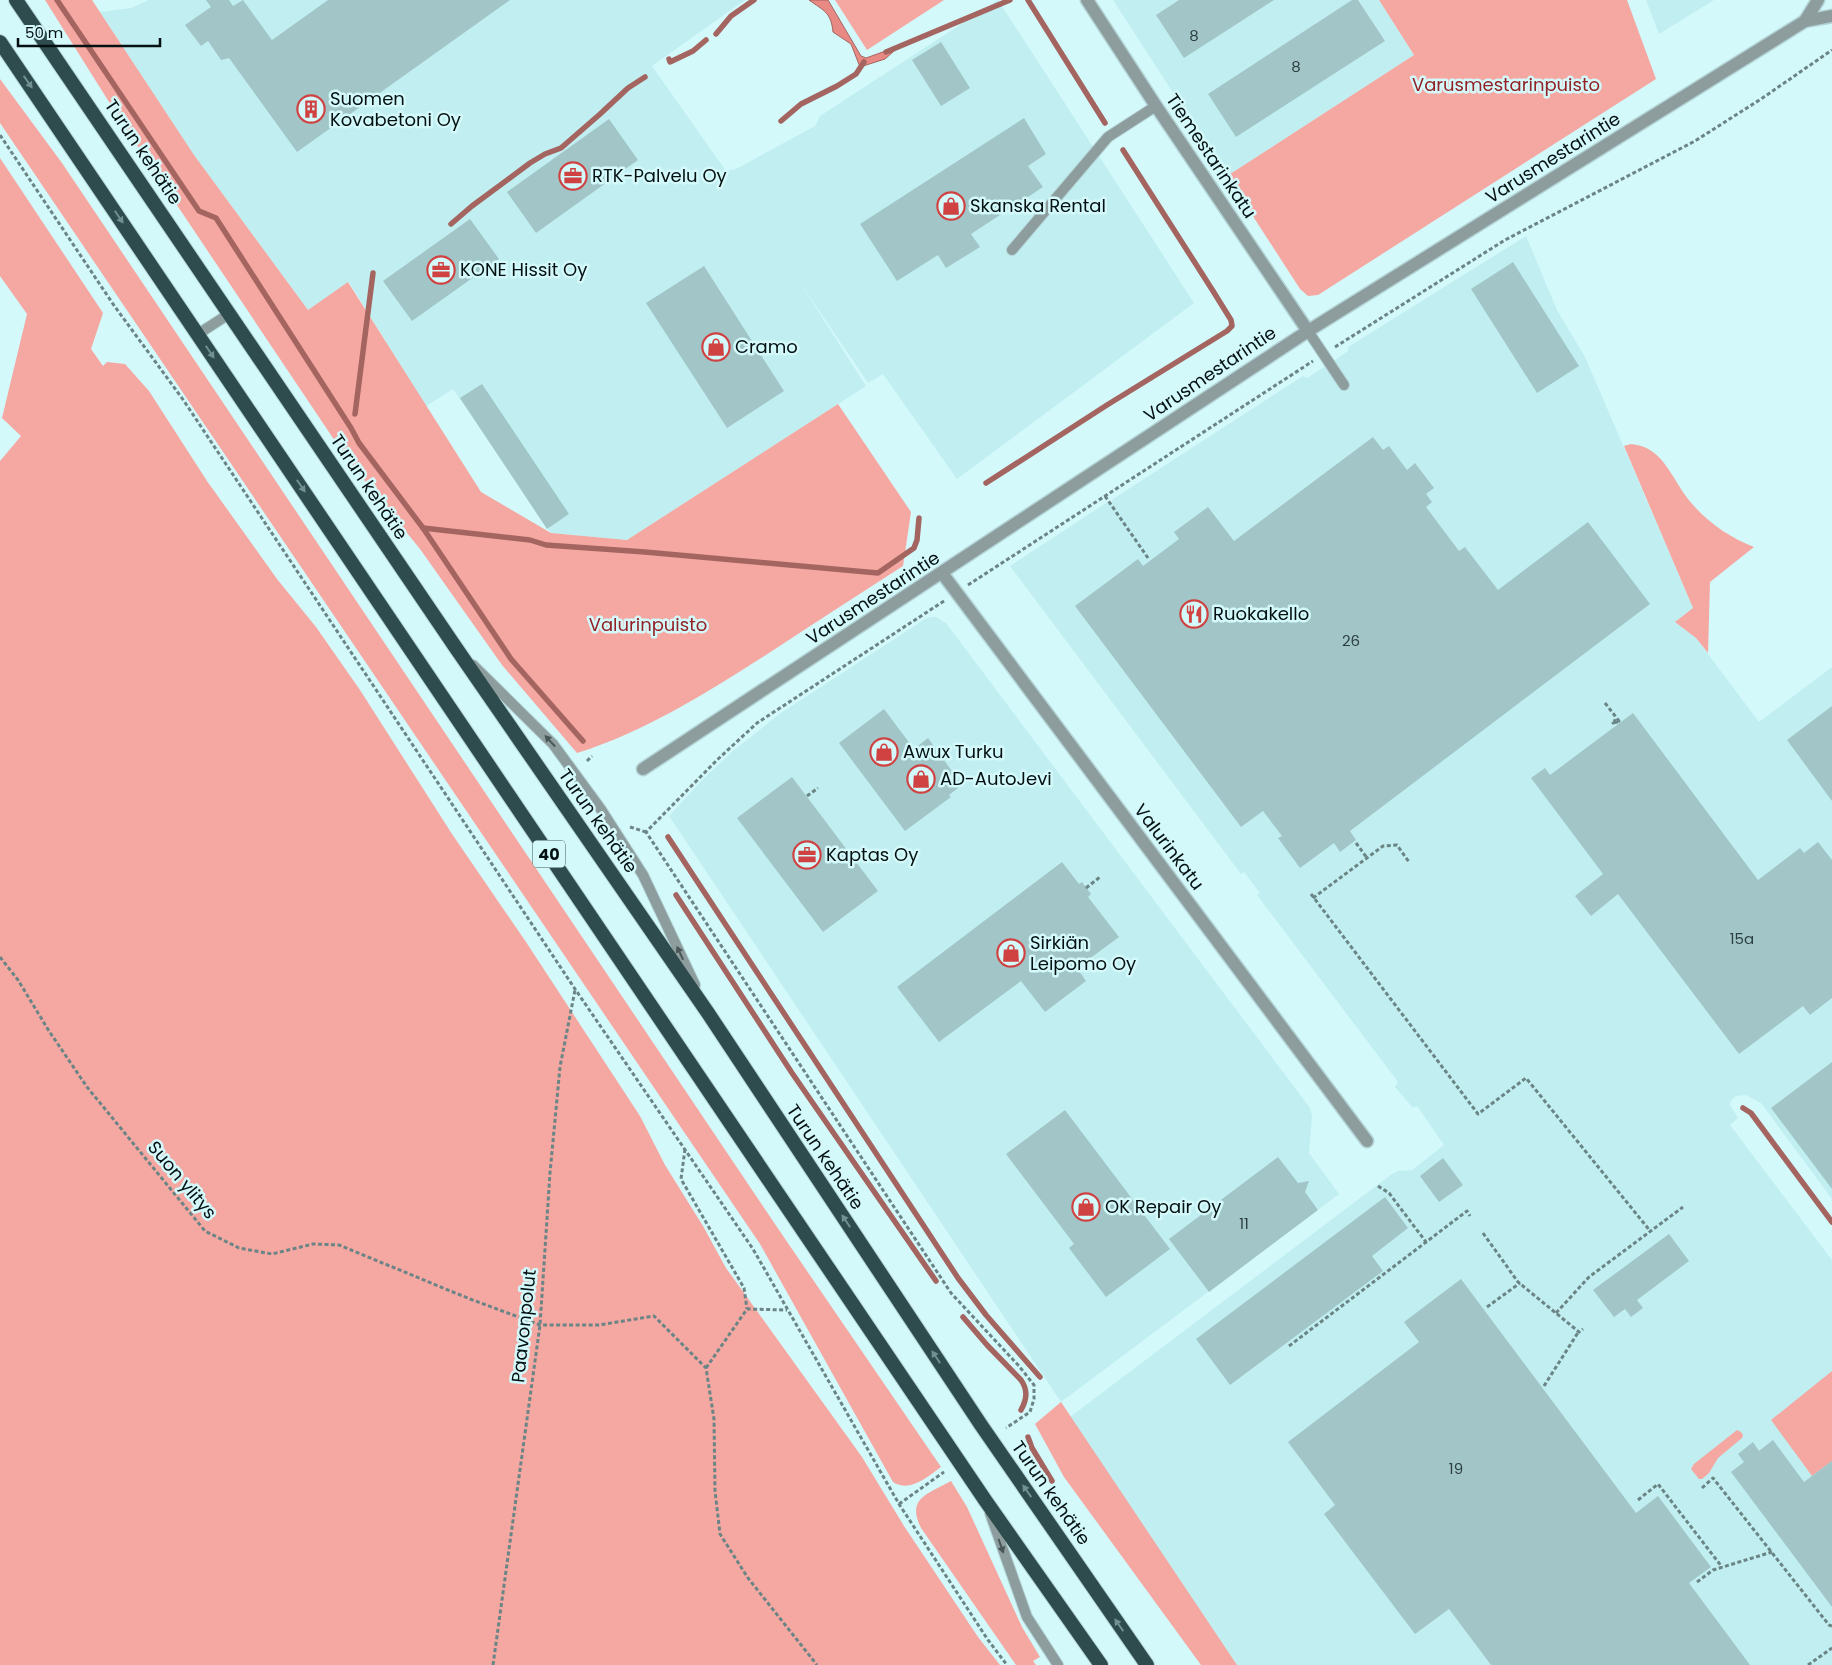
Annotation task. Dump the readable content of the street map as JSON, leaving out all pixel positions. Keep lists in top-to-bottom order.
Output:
{
  "streets": {
    "highway": ["Turun kehätie", "40"],
    "street": ["Tiemestarinkatu", "Varusmestarintie", "Valurinkatu"],
    "path": ["Suon ylitys", "Paavonpolut"]
  },
  "crossings": [
    ["Tiemestarinkatu", "Varusmestarintie"],
    ["Varusmestarintie", "Valurinkatu"],
    ["Suon ylitys", "Paavonpolut"]
  ],
  "parks": ["Varusmestarinpuisto", "Valurinpuisto"],
  "places": {
    "building": ["Suomen Kovabetoni Oy"],
    "office": ["RTK-Palvelu Oy", "KONE Hissit Oy", "Kaptas Oy"],
    "shop": [
      "Skanska Rental",
      "Cramo",
      "Awux Turku",
      "AD-AutoJevi",
      "Sirkiän Leipomo Oy",
      "OK Repair Oy"
    ],
    "restaurant": ["Ruokakello"]
  },
  "house_numbers": [
    "8",
    "8",
    "26",
    "15a",
    "11",
    "19"
  ],
  "scale_bar": "50 m"
}
